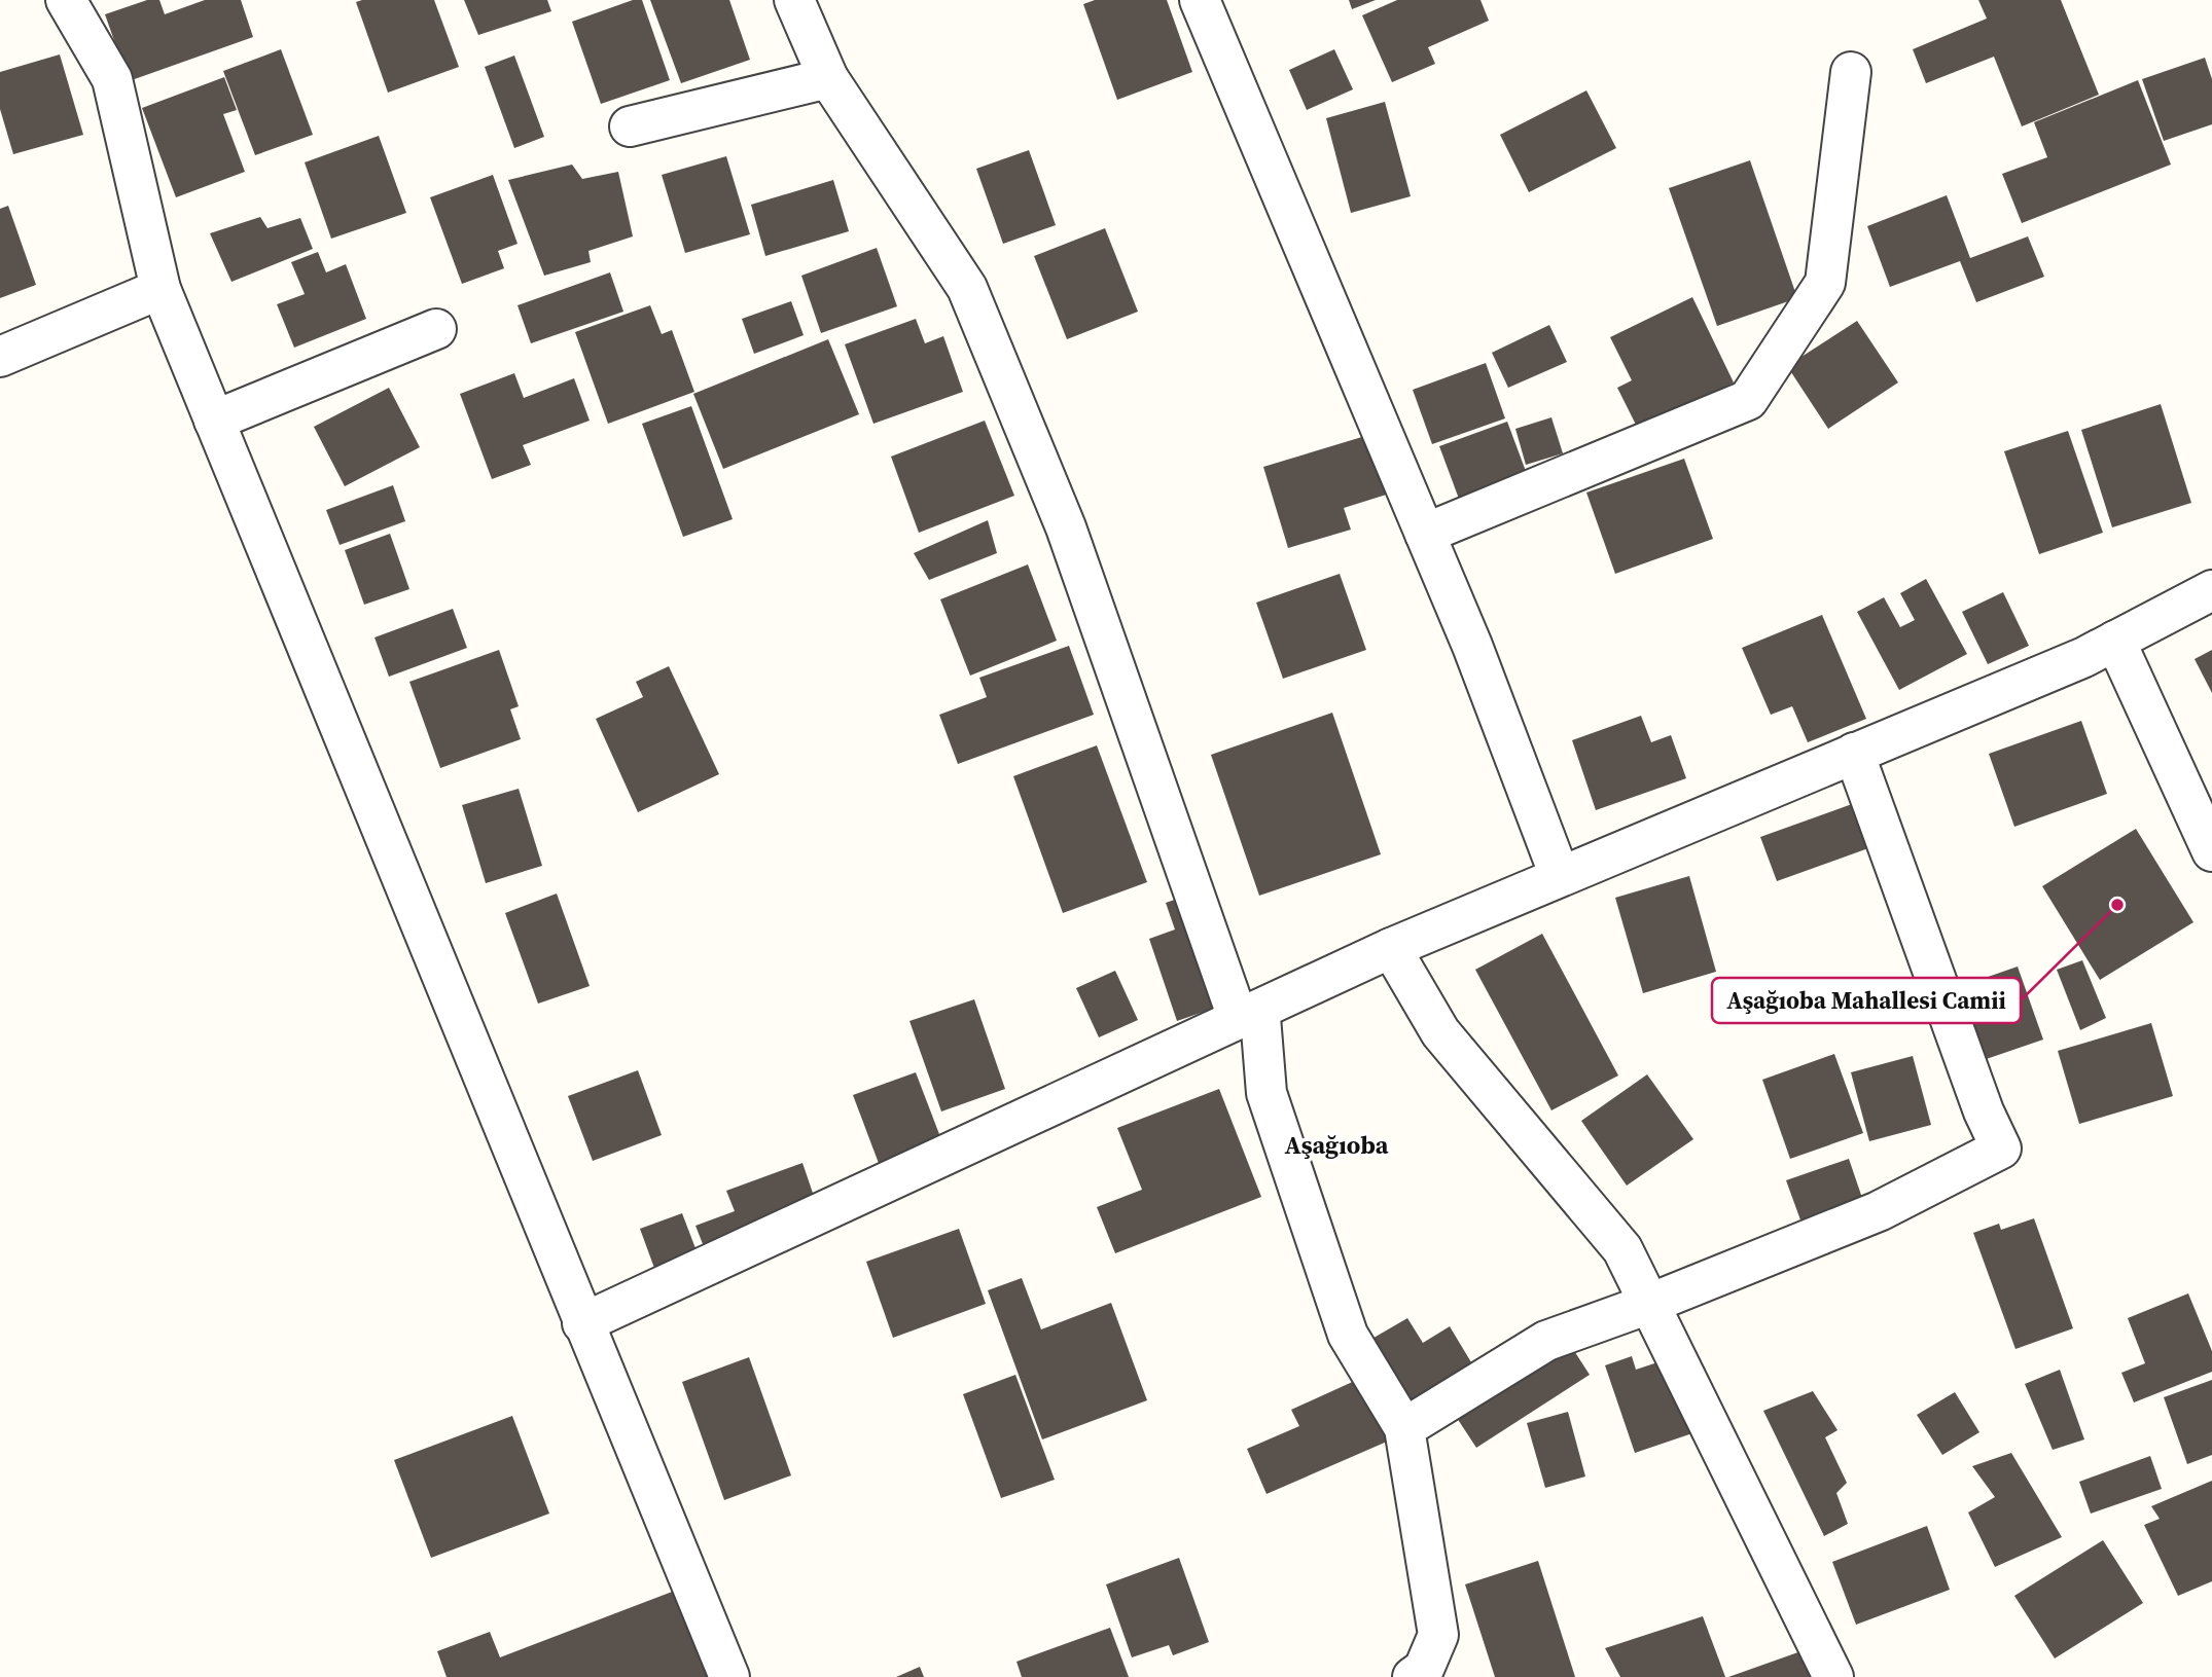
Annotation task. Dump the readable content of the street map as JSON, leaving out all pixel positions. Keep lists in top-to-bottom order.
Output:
{
  "districts": ["Aşağıoba"],
  "places": ["Aşağıoba Mahallesi Camii"]
}
